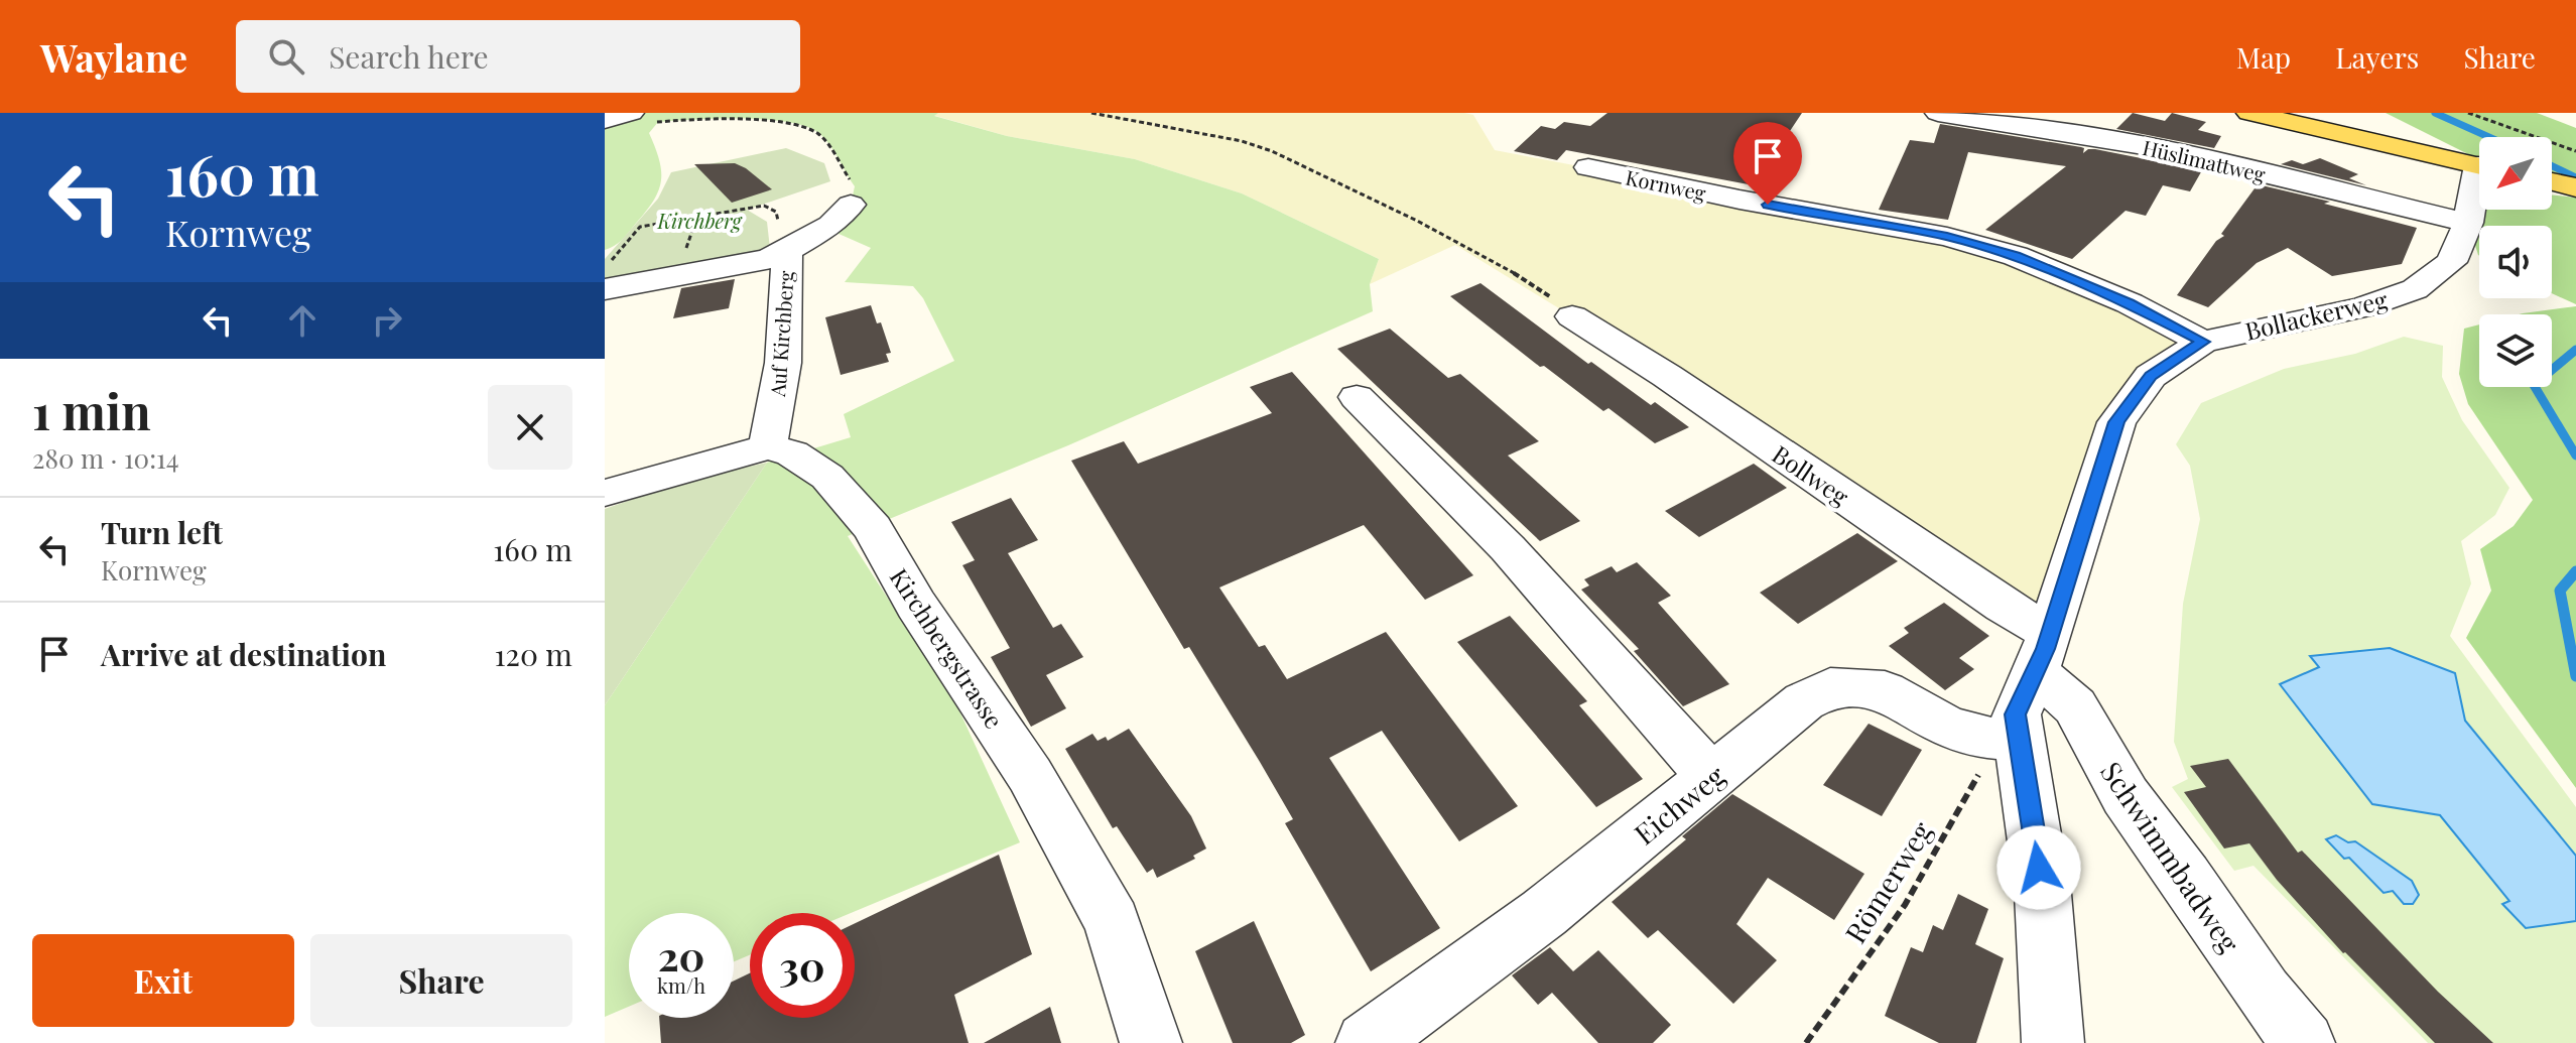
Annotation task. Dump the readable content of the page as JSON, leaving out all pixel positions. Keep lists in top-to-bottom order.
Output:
{
  "streets": {
    "street": [
      "Hüslimattweg",
      "Kornweg",
      "Bollackerweg",
      "Auf Kirchberg",
      "Bollweg",
      "Kirchbergstrasse",
      "Eichweg",
      "Schwimmbadweg"
    ],
    "path": ["Römerweg"]
  },
  "crossings": [
    ["Hüslimattweg", "Bollackerweg"],
    ["Kornweg", "Bollackerweg"],
    ["Bollackerweg", "Bollweg"],
    ["Bollackerweg", "Eichweg"],
    ["Bollackerweg", "Schwimmbadweg"],
    ["Bollackerweg", "Römerweg"],
    ["Auf Kirchberg", "Kirchbergstrasse"],
    ["Bollweg", "Schwimmbadweg"],
    ["Eichweg", "Römerweg"]
  ],
  "parks": ["Kirchberg"],
  "north": "bottom left",
  "page": {
    "header": "Waylane",
    "search": "Search here",
    "nav": ["Map", "Layers", "Share"],
    "turn": ["160 m", "Kornweg"],
    "heading": ["1 min", "280 m · 10:14"],
    "list": [
      {
        "name": "Turn left",
        "note": "Kornweg",
        "value": "160 m"
      },
      {
        "name": "Arrive at destination",
        "value": "120 m"
      }
    ],
    "speed": "20 km/h",
    "limit": "30",
    "buttons": ["Exit", "Share"]
  }
}
